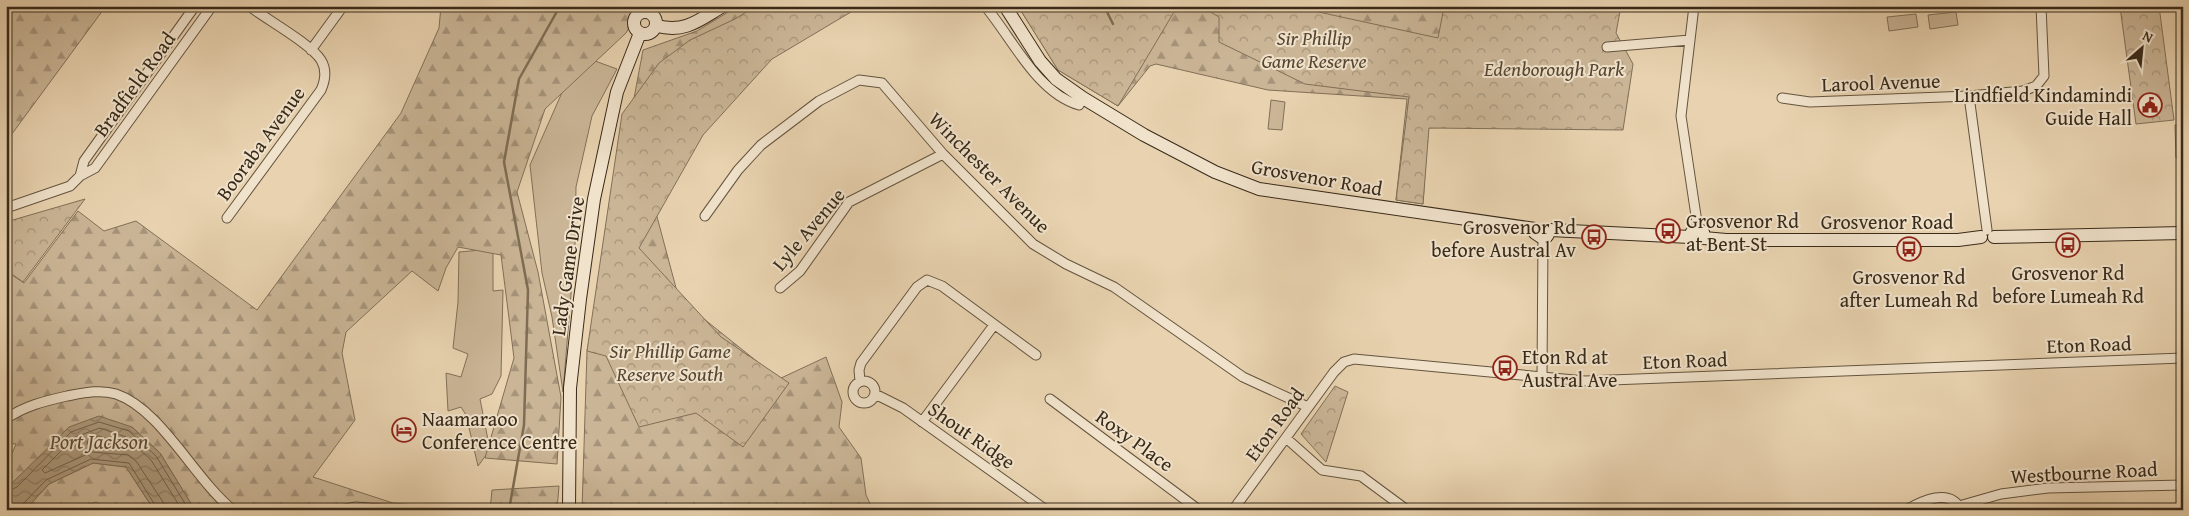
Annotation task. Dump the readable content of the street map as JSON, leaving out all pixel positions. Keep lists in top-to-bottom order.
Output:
{
  "streets": {
    "street": [
      "Larool Avenue",
      "Bradfield Road",
      "Booraba Avenue",
      "Winchester Avenue",
      "Grosvenor Road",
      "Lyle Avenue",
      "Lady Game Drive",
      "Eton Road",
      "Shout Ridge",
      "Roxy Place",
      "Westbourne Road"
    ]
  },
  "crossings": [
    ["Winchester Avenue", "Lyle Avenue"],
    ["Winchester Avenue", "Eton Road"]
  ],
  "water": ["Port Jackson"],
  "parks": ["Sir Phillip Game Reserve", "Edenborough Park", "Sir Phillip Game Reserve South"],
  "places": {
    "public building": ["Lindfield Kindamindi Guide Hall"],
    "bus stop": [
      "Grosvenor Rd at Bent St",
      "Grosvenor Rd before Austral Av",
      "Grosvenor Rd before Lumeah Rd",
      "Grosvenor Rd after Lumeah Rd",
      "Eton Rd at Austral Ave"
    ],
    "hotel": ["Naamaraoo Conference Centre"]
  },
  "north": "top right"
}
